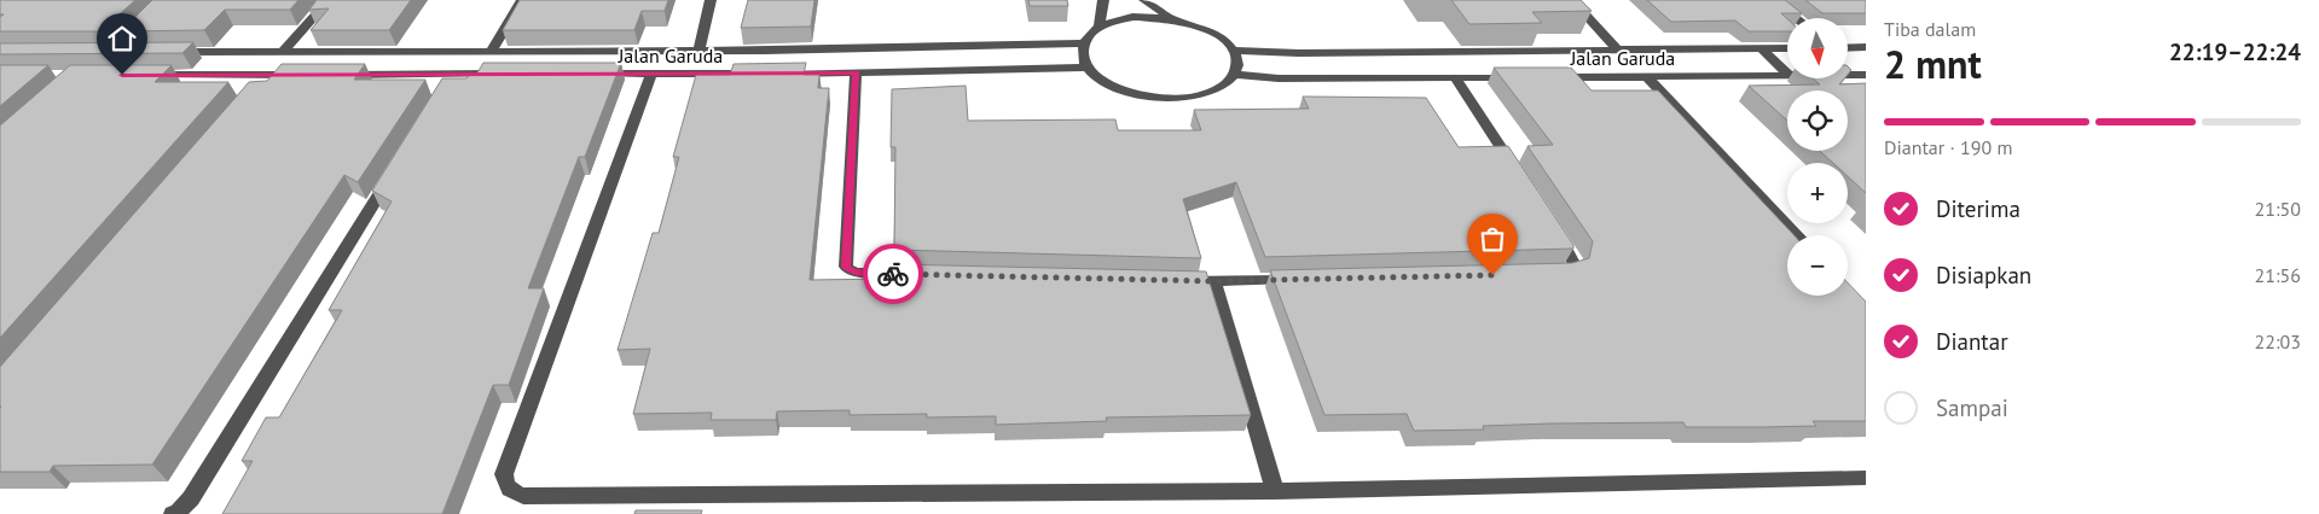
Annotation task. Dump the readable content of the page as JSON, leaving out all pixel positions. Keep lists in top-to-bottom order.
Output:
{
  "streets": {
    "street": ["Jalan Garuda"]
  },
  "north": "bottom",
  "page": {
    "heading": ["2 mnt", "Tiba dalam", "22:19–22:24"],
    "map_buttons": ["+", "−"],
    "bar": "Diantar · 190 m",
    "list": [
      ["Diterima", "21:50"],
      ["Disiapkan", "21:56"],
      ["Diantar", "22:03"],
      "Sampai"
    ]
  }
}
